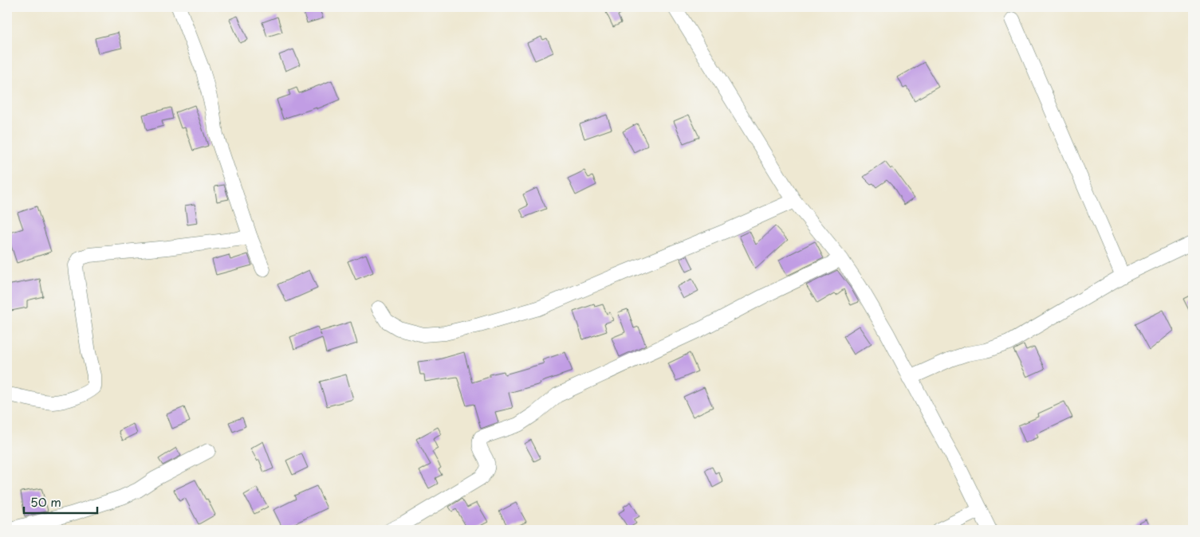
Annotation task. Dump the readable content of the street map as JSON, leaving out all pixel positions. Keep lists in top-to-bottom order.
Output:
{
  "scale_bar": "50 m"
}
